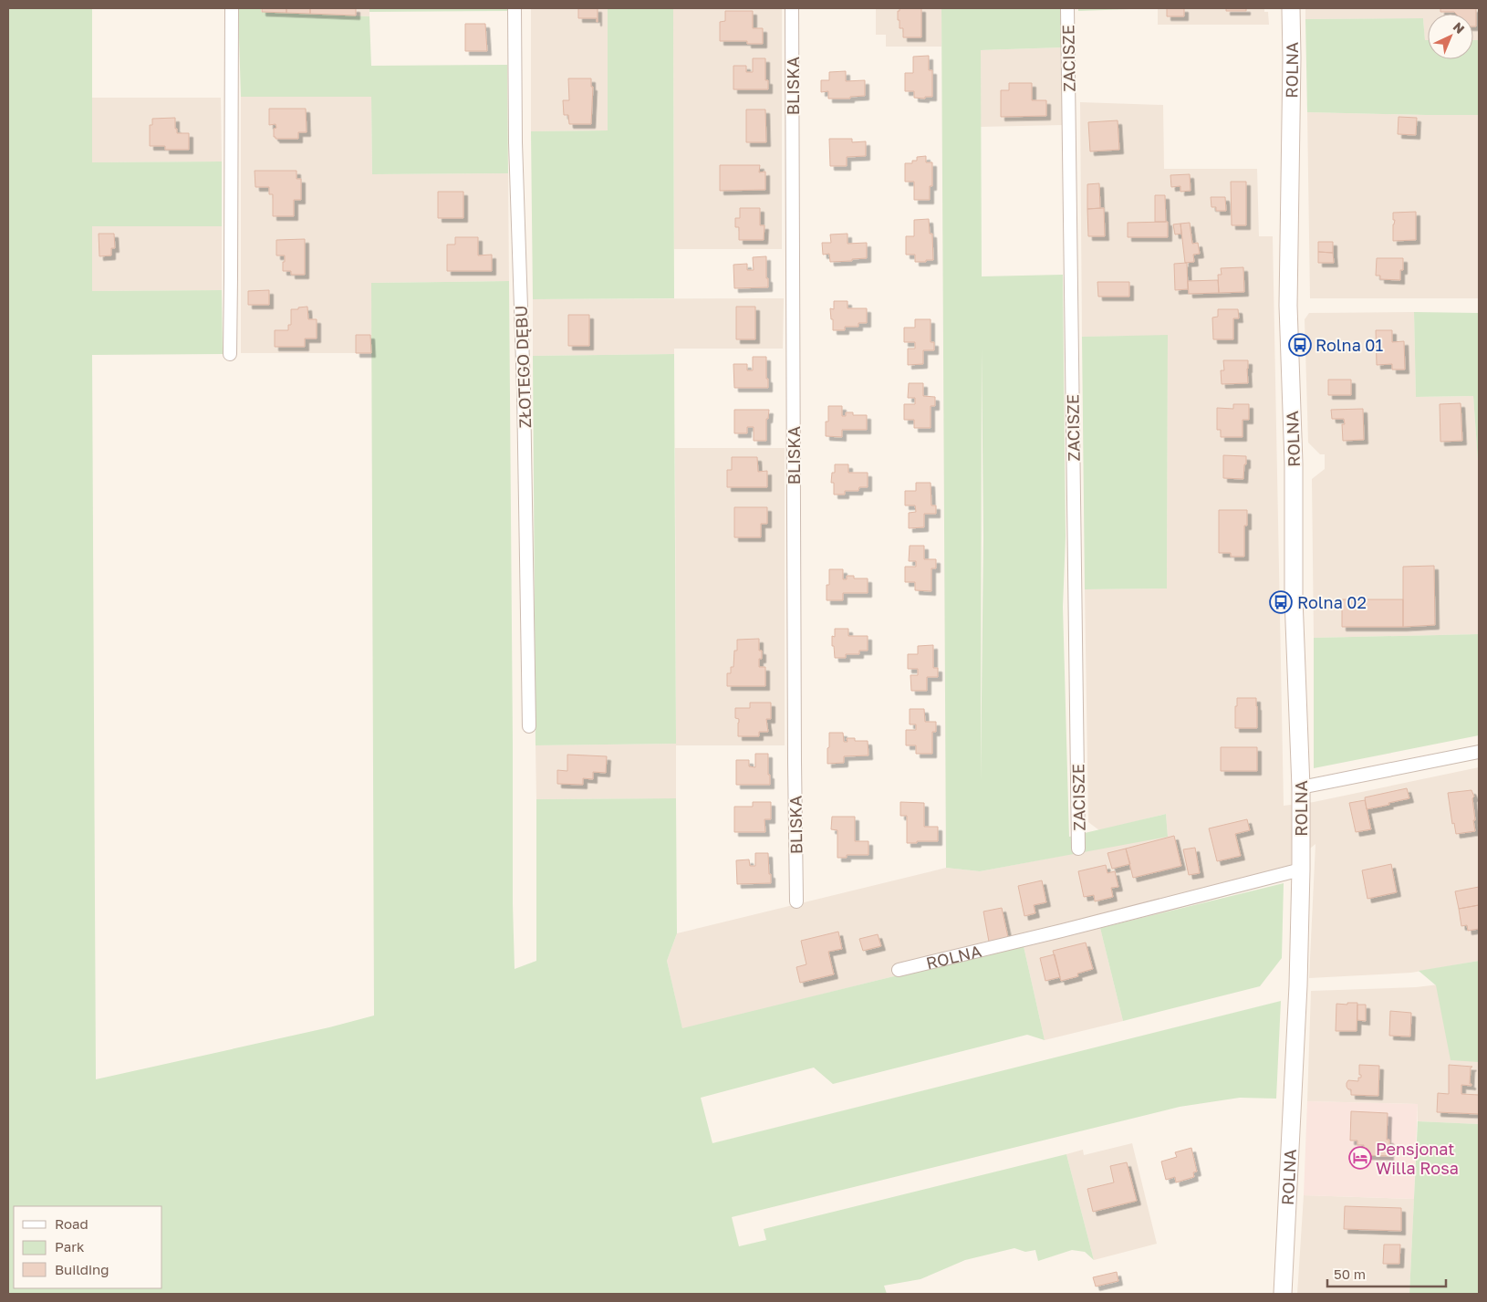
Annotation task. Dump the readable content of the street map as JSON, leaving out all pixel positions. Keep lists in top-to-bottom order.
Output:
{
  "streets": {
    "street": [
      "ZACISZE",
      "ROLNA",
      "BLISKA",
      "ZŁOTEGO DĘBU"
    ]
  },
  "places": {
    "bus stop": ["Rolna 01", "Rolna 02"],
    "hotel": ["Pensjonat Willa Rosa"]
  },
  "legend": ["Road", "Park", "Building"],
  "scale_bar": "50 m",
  "north": "top right"
}
